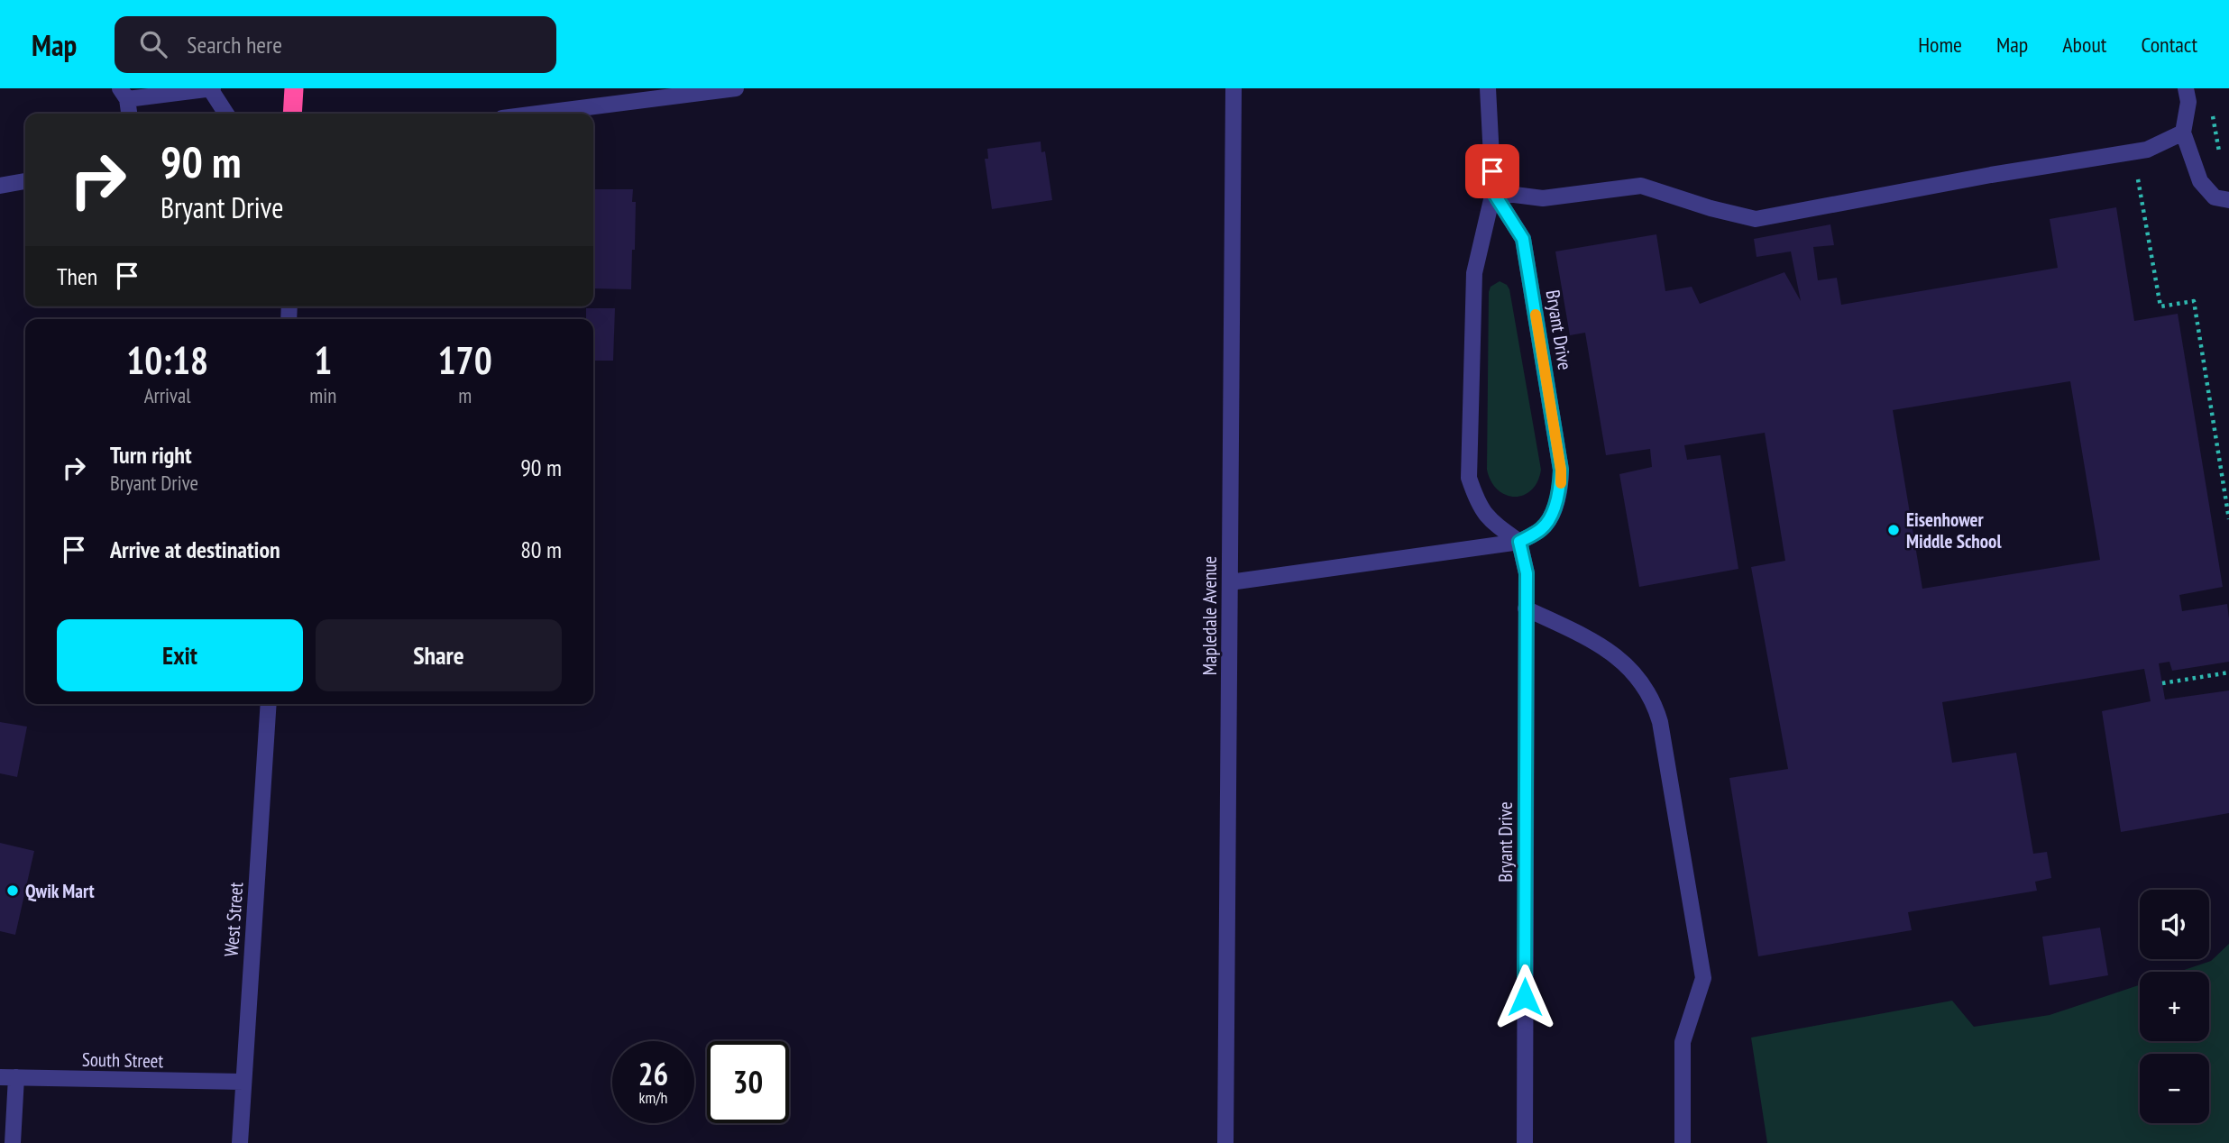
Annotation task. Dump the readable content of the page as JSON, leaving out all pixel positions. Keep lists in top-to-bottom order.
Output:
{
  "streets": {
    "street": [
      "Bryant Drive",
      "Mapledale Avenue",
      "West Street",
      "South Street"
    ]
  },
  "crossings": [
    ["West Street", "South Street"]
  ],
  "places": ["Eisenhower Middle School", "Qwik Mart"],
  "page": {
    "header": "Map",
    "search": "Search here",
    "nav": [
      "Home",
      "Map",
      "About",
      "Contact"
    ],
    "turn": ["90 m", "Bryant Drive"],
    "then": "Then",
    "eta": [
      "10:18",
      "Arrival",
      "1",
      "min",
      "170",
      "m"
    ],
    "list": [
      {
        "name": "Turn right",
        "note": "Bryant Drive",
        "value": "90 m"
      },
      {
        "name": "Arrive at destination",
        "value": "80 m"
      }
    ],
    "buttons": ["Exit", "Share"],
    "map_buttons": ["+", "−"],
    "speed": "26 km/h",
    "limit": "30"
  }
}
